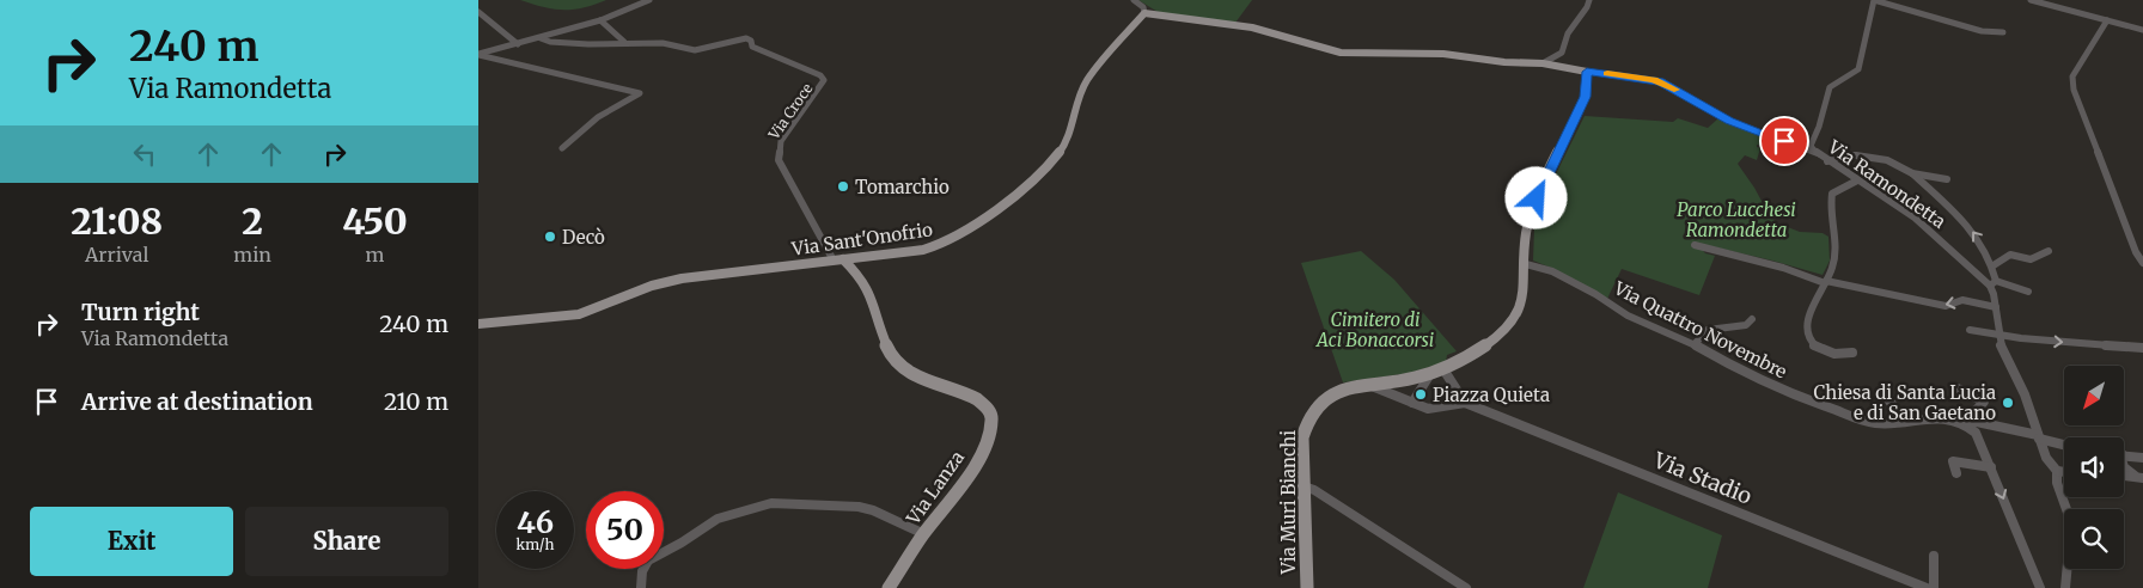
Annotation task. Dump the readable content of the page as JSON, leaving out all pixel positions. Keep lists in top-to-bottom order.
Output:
{
  "streets": {
    "main road": ["Via Sant'Onofrio", "Via Lanza", "Via Muri Bianchi"],
    "street": [
      "Via Croce",
      "Via Ramondetta",
      "Via Quattro Novembre",
      "Via Stadio"
    ]
  },
  "crossings": [
    ["Via Croce", "Via Sant'Onofrio"],
    ["Via Croce", "Via Lanza"],
    ["Via Sant'Onofrio", "Via Lanza"]
  ],
  "parks": ["Parco Lucchesi Ramondetta", "Cimitero di Aci Bonaccorsi"],
  "places": [
    "Tomarchio",
    "Decò",
    "Piazza Quieta",
    "Chiesa di Santa Lucia e di San Gaetano"
  ],
  "north": "bottom left",
  "page": {
    "turn": ["240 m", "Via Ramondetta"],
    "eta": [
      "21:08",
      "Arrival",
      "2",
      "min",
      "450",
      "m"
    ],
    "list": [
      {
        "name": "Turn right",
        "note": "Via Ramondetta",
        "value": "240 m"
      },
      {
        "name": "Arrive at destination",
        "value": "210 m"
      }
    ],
    "speed": "46 km/h",
    "limit": "50",
    "buttons": ["Exit", "Share"]
  }
}
